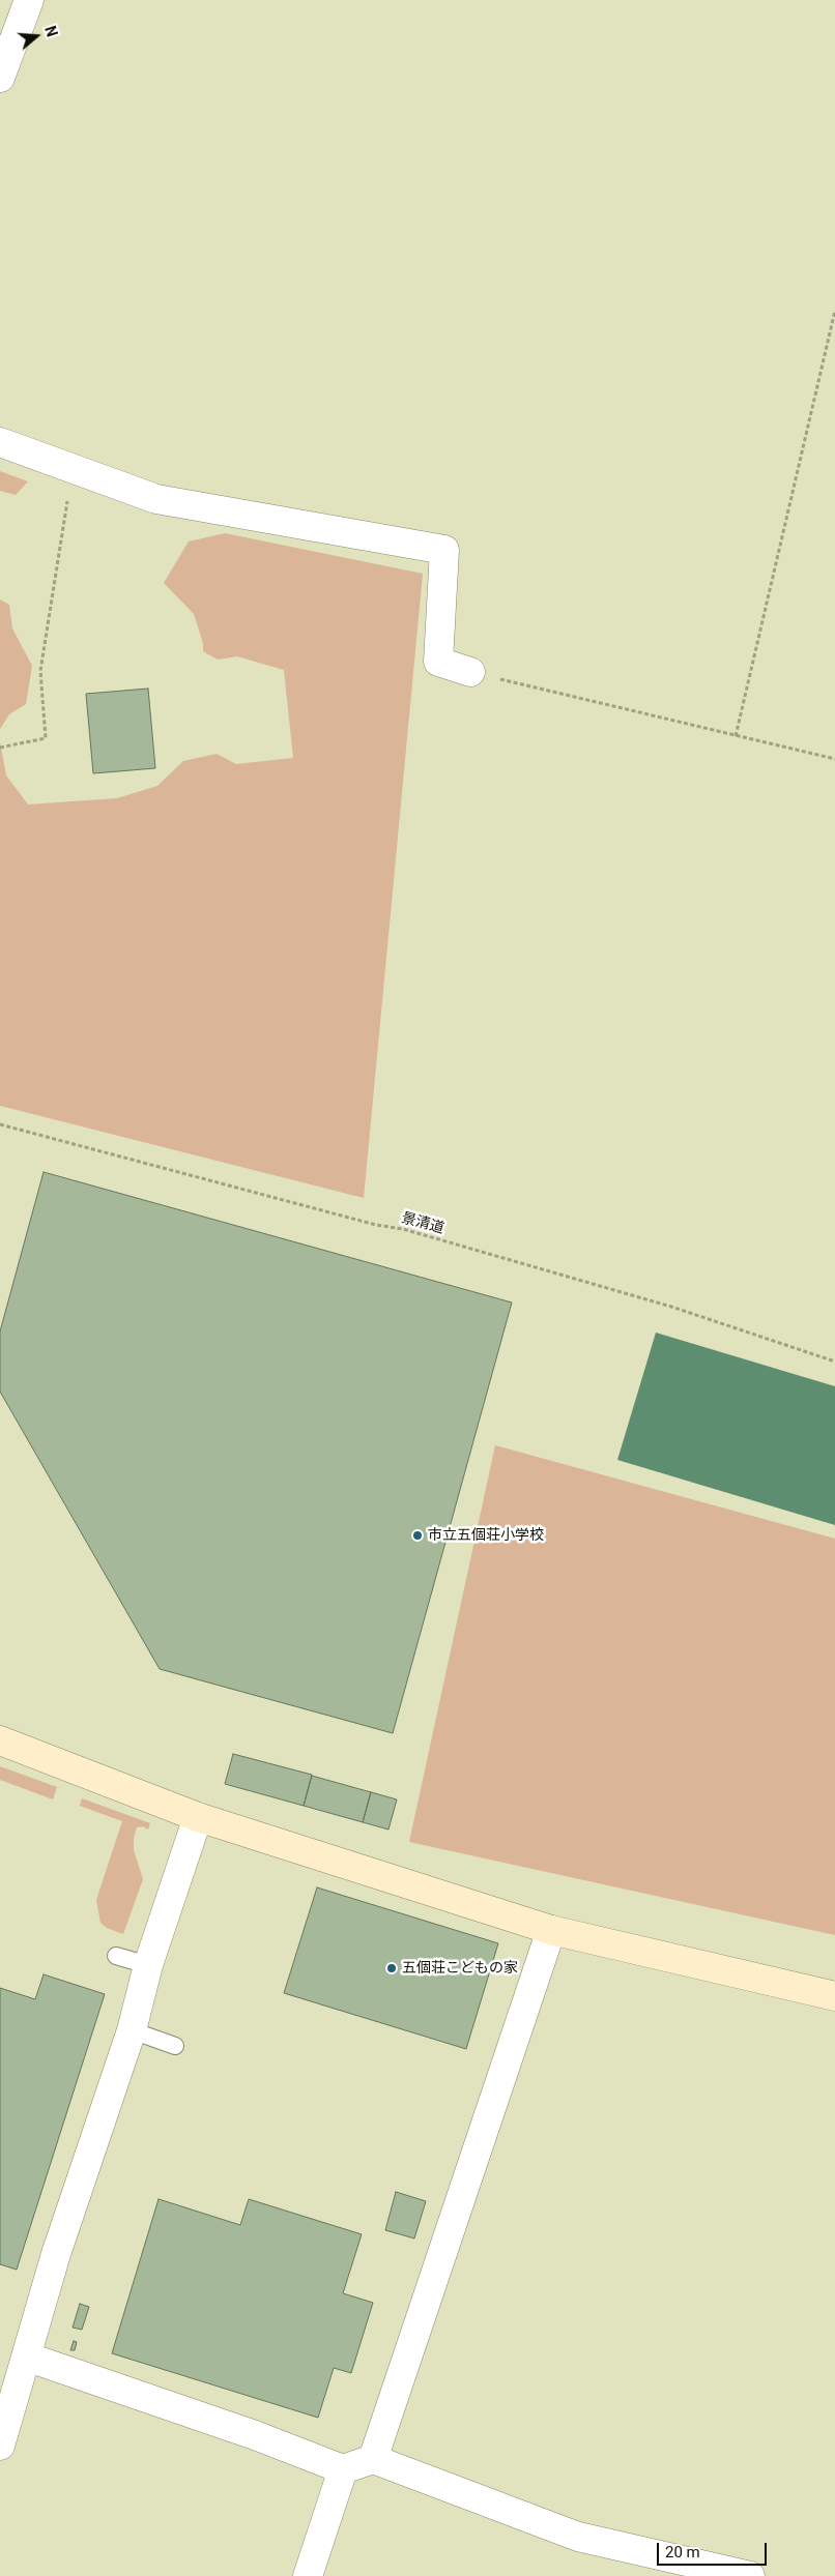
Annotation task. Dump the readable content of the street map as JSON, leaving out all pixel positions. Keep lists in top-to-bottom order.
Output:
{
  "streets": {
    "path": ["景清道"]
  },
  "places": ["市立五個荘小学校", "五個荘こどもの家"],
  "scale_bar": "20 m",
  "north": "right"
}
